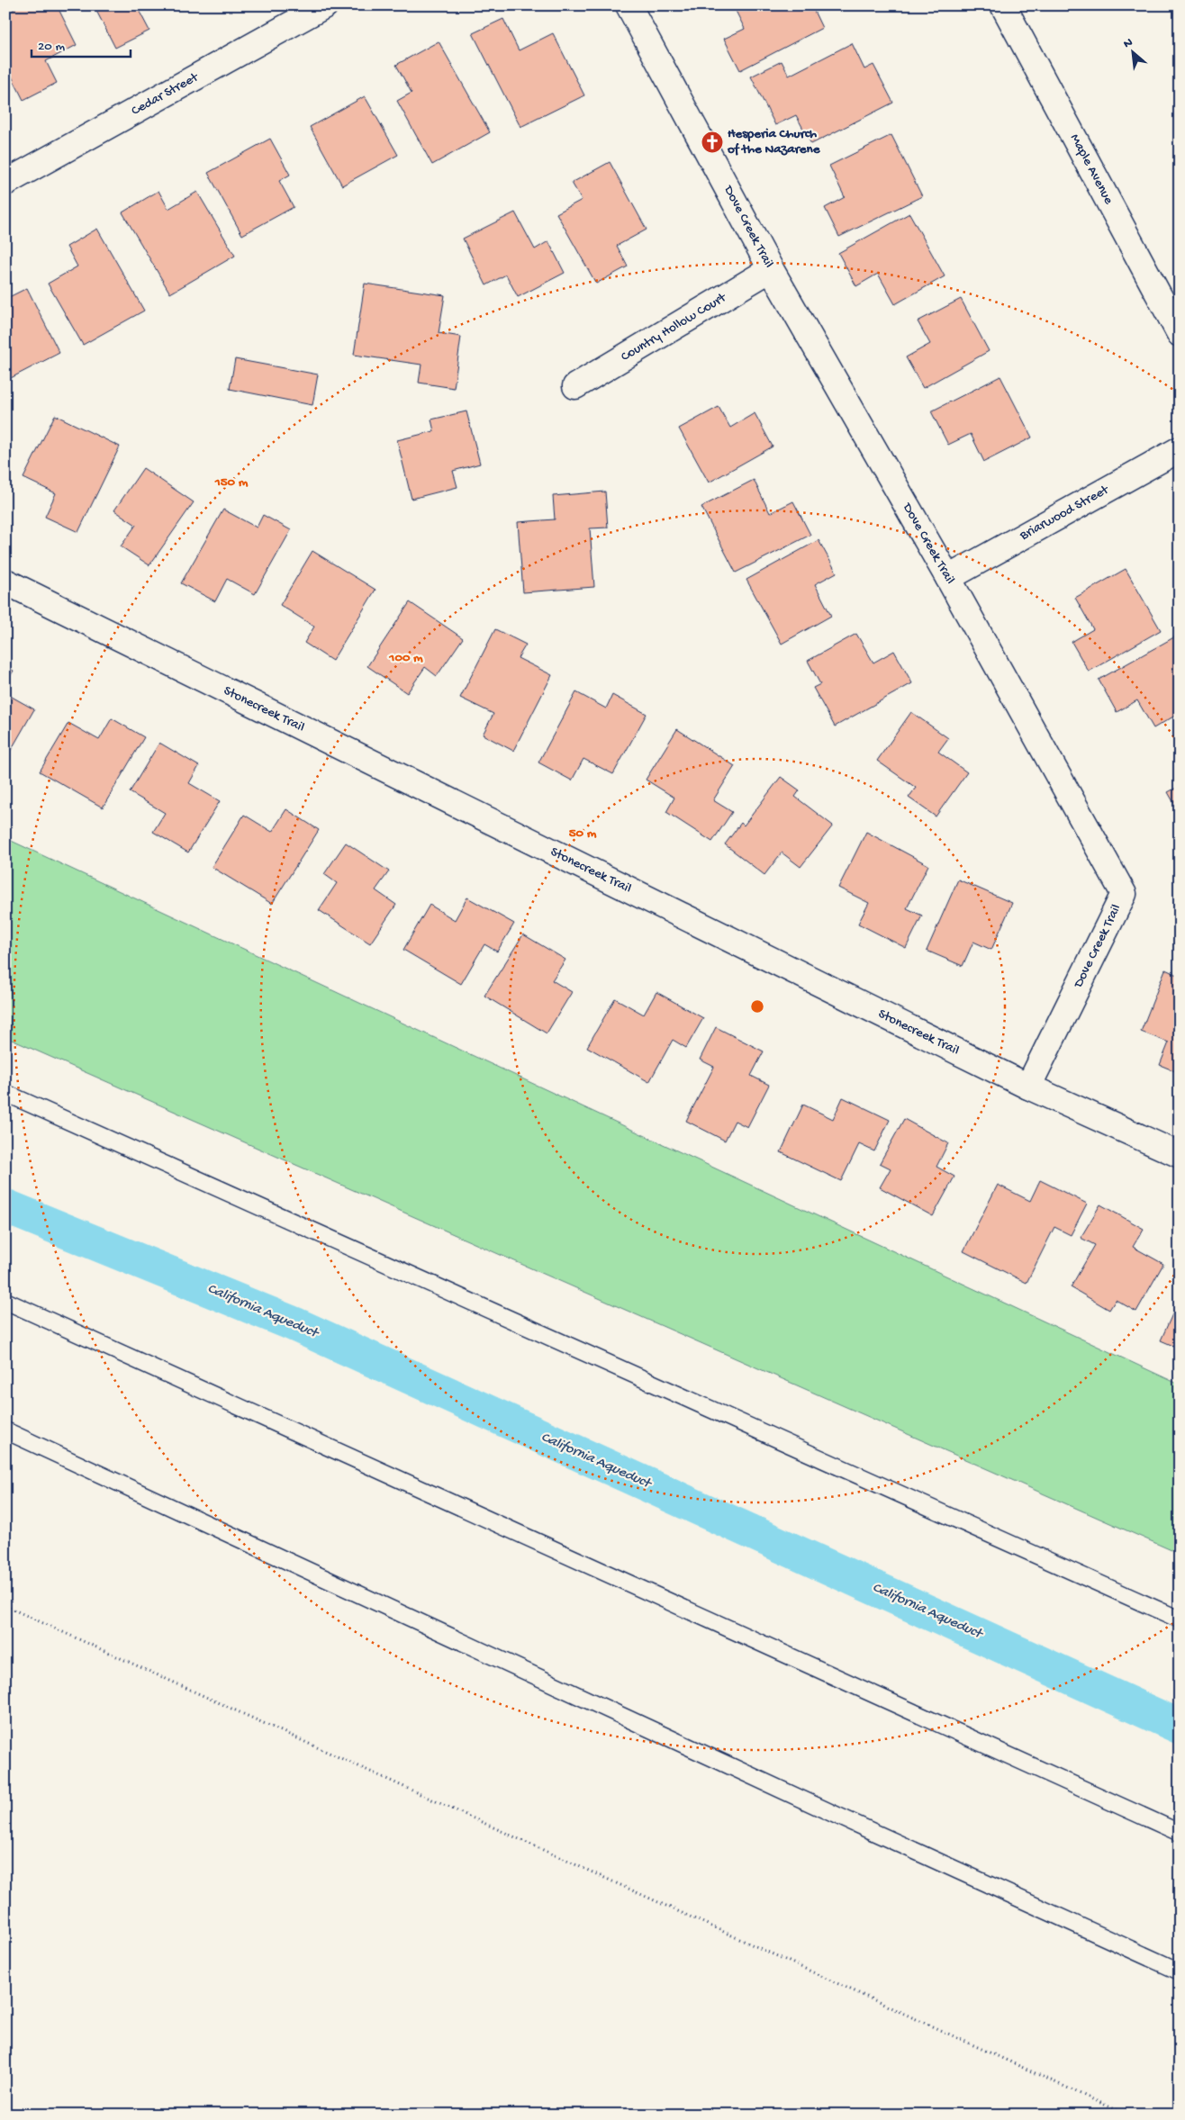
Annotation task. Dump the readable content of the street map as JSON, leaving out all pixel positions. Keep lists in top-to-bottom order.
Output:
{
  "streets": {
    "street": [
      "Cedar Street",
      "Maple Avenue",
      "Dove Creek Trail",
      "Country Hollow Court",
      "Briarwood Street",
      "Stonecreek Trail"
    ]
  },
  "crossings": [
    ["Dove Creek Trail", "Country Hollow Court"],
    ["Dove Creek Trail", "Briarwood Street"],
    ["Dove Creek Trail", "Stonecreek Trail"]
  ],
  "water": ["California Aqueduct"],
  "places": {
    "church": ["Hesperia Church of the Nazarene"]
  },
  "scale_bar": "20 m",
  "north": "top left",
  "rings": ["150 m", "100 m", "50 m"]
}
